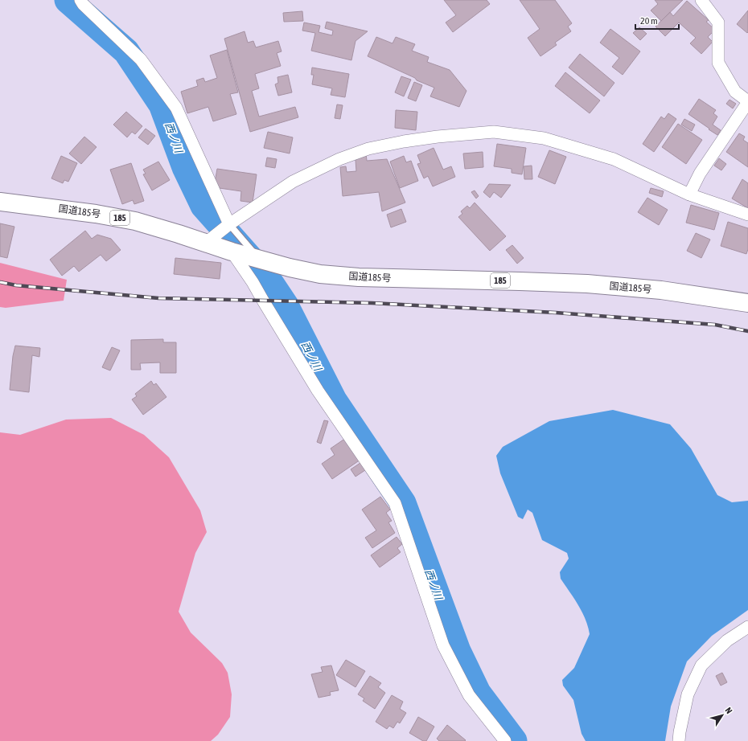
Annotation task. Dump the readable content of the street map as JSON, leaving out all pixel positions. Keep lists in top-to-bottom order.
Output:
{
  "streets": {
    "highway": ["国道185号", "185"]
  },
  "water": ["西ノ川"],
  "scale_bar": "20 m",
  "north": "top right"
}
